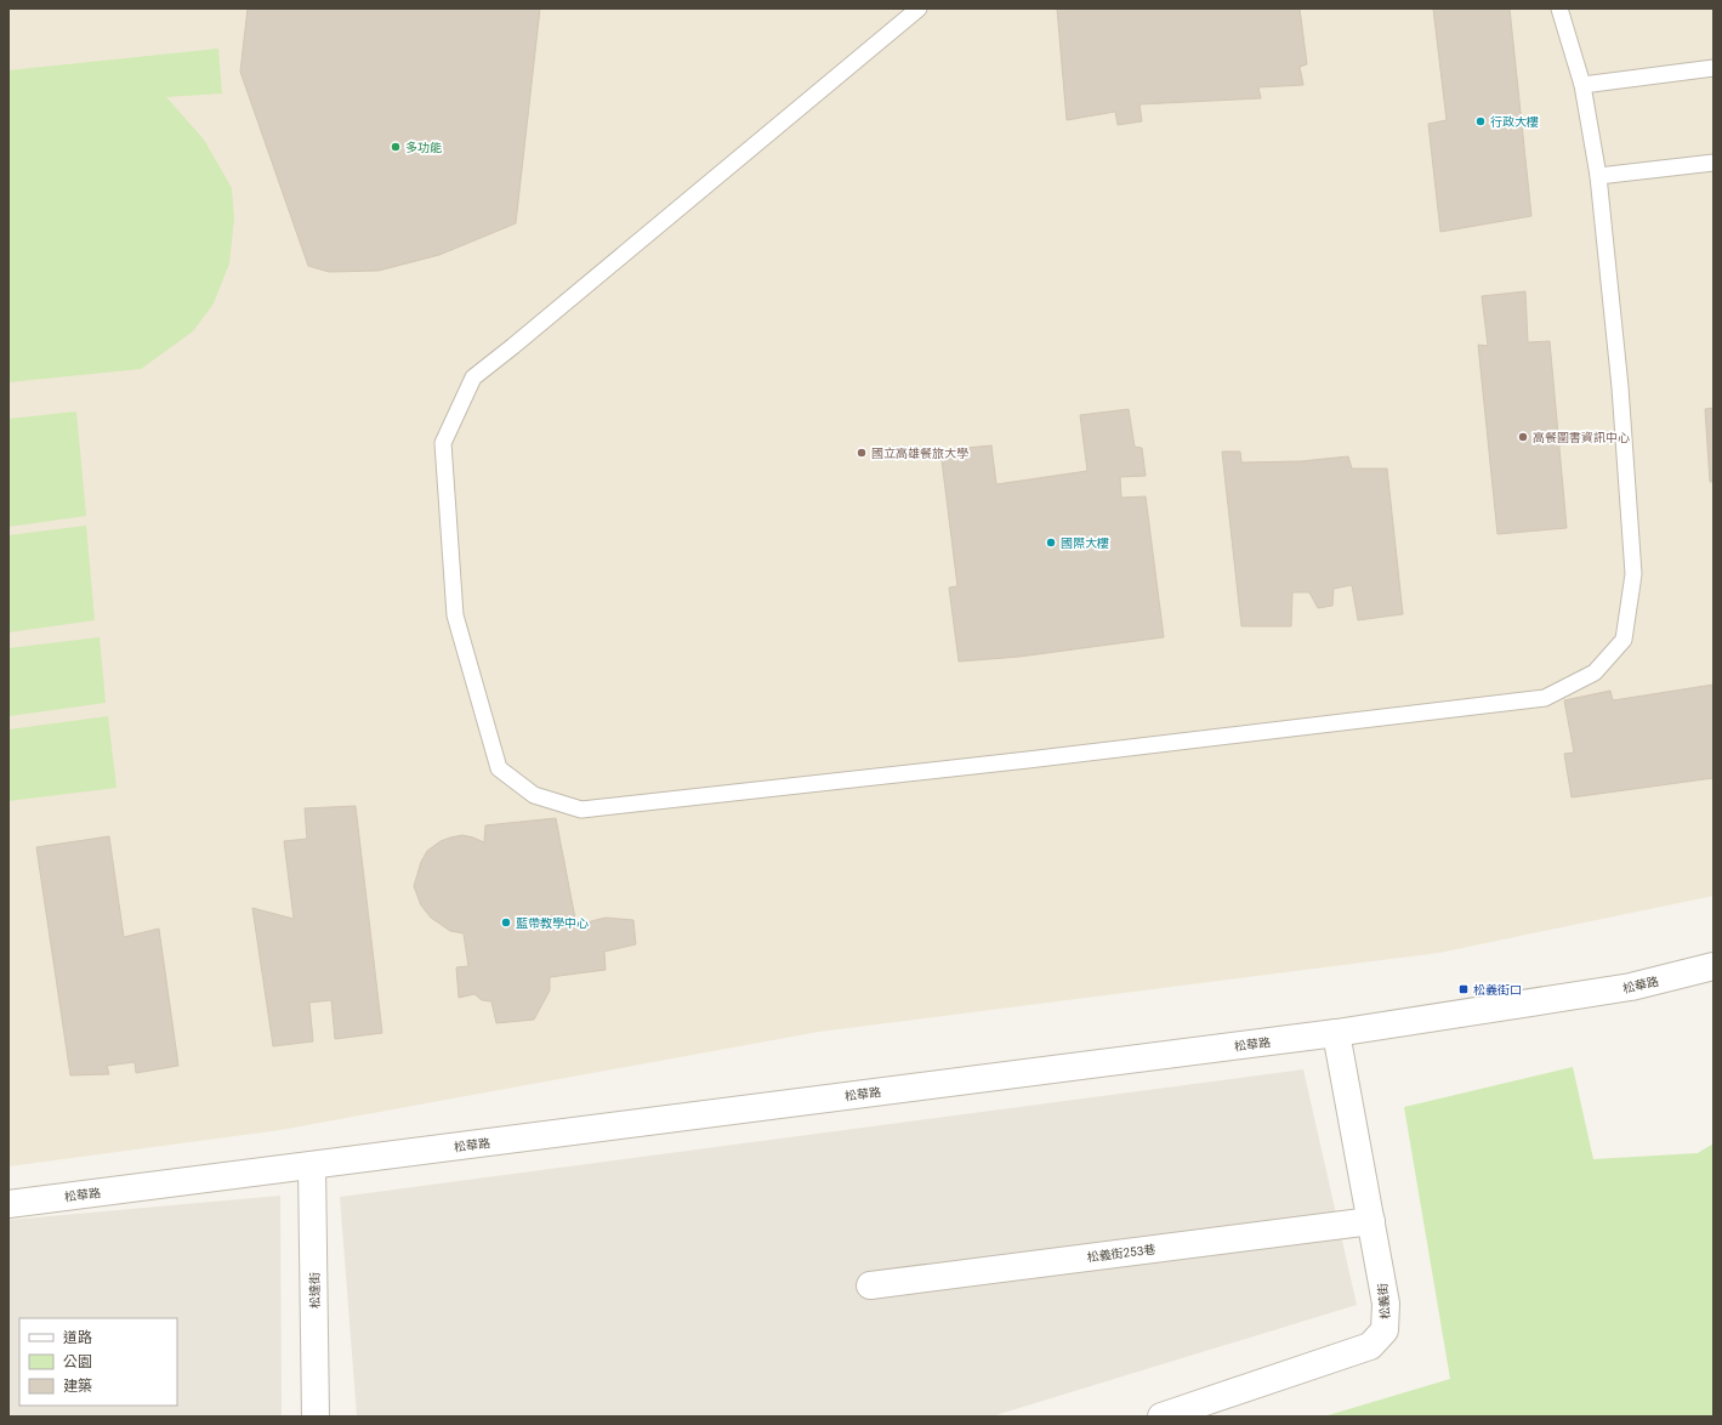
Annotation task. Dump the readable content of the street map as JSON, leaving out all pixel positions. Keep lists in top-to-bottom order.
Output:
{
  "streets": {
    "street": [
      "松華路",
      "松義街253巷",
      "松達街",
      "松義街"
    ]
  },
  "crossings": [
    ["松華路", "松達街"],
    ["松華路", "松義街"],
    ["松義街253巷", "松義街"]
  ],
  "places": {
    "other": [
      "行政大樓",
      "多功能",
      "高餐圖書資訊中心",
      "國立高雄餐旅大學",
      "國際大樓",
      "藍帶教學中心"
    ],
    "transit": ["松義街口"]
  },
  "legend": ["道路", "公園", "建築"]
}
